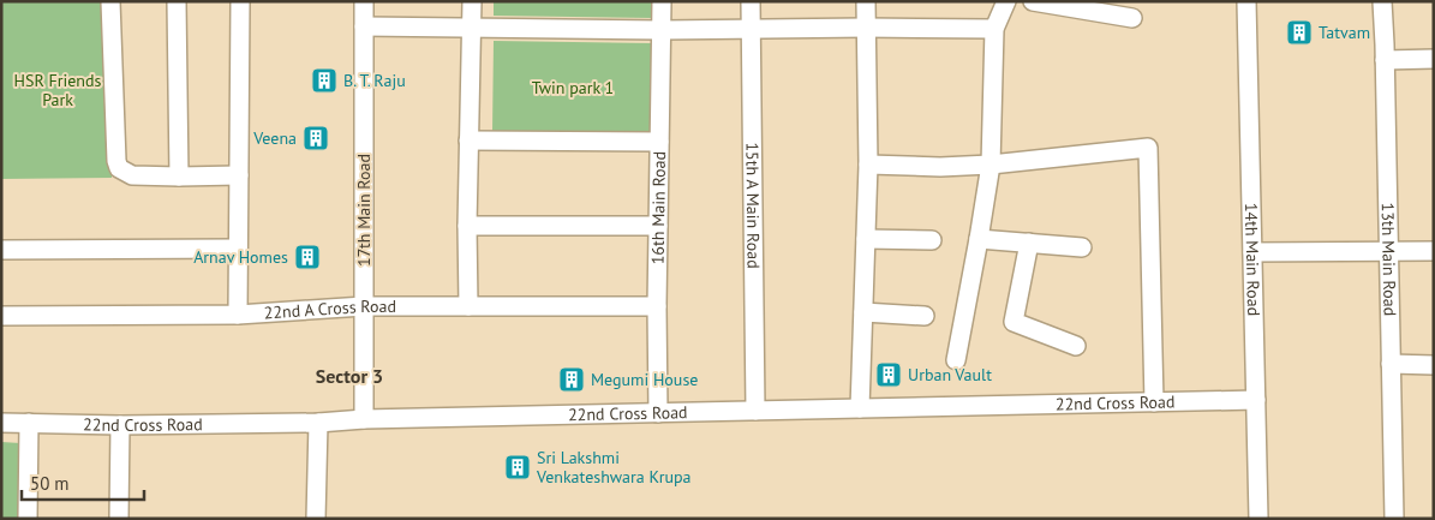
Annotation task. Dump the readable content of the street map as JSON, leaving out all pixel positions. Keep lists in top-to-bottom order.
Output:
{
  "streets": {
    "street": [
      "16th Main Road",
      "15th A Main Road",
      "17th Main Road",
      "14th Main Road",
      "13th Main Road",
      "22nd A Cross Road",
      "22nd Cross Road"
    ]
  },
  "crossings": [
    ["16th Main Road", "22nd A Cross Road"],
    ["16th Main Road", "22nd Cross Road"],
    ["15th A Main Road", "22nd Cross Road"],
    ["17th Main Road", "22nd A Cross Road"],
    ["17th Main Road", "22nd Cross Road"],
    ["14th Main Road", "22nd Cross Road"]
  ],
  "districts": ["Sector 3"],
  "parks": ["HSR Friends Park", "Twin park 1"],
  "places": {
    "building": [
      "Tatvam",
      "B. T. Raju",
      "Veena",
      "Arnav Homes",
      "Urban Vault",
      "Megumi House",
      "Sri Lakshmi Venkateshwara Krupa"
    ]
  },
  "scale_bar": "50 m"
}
